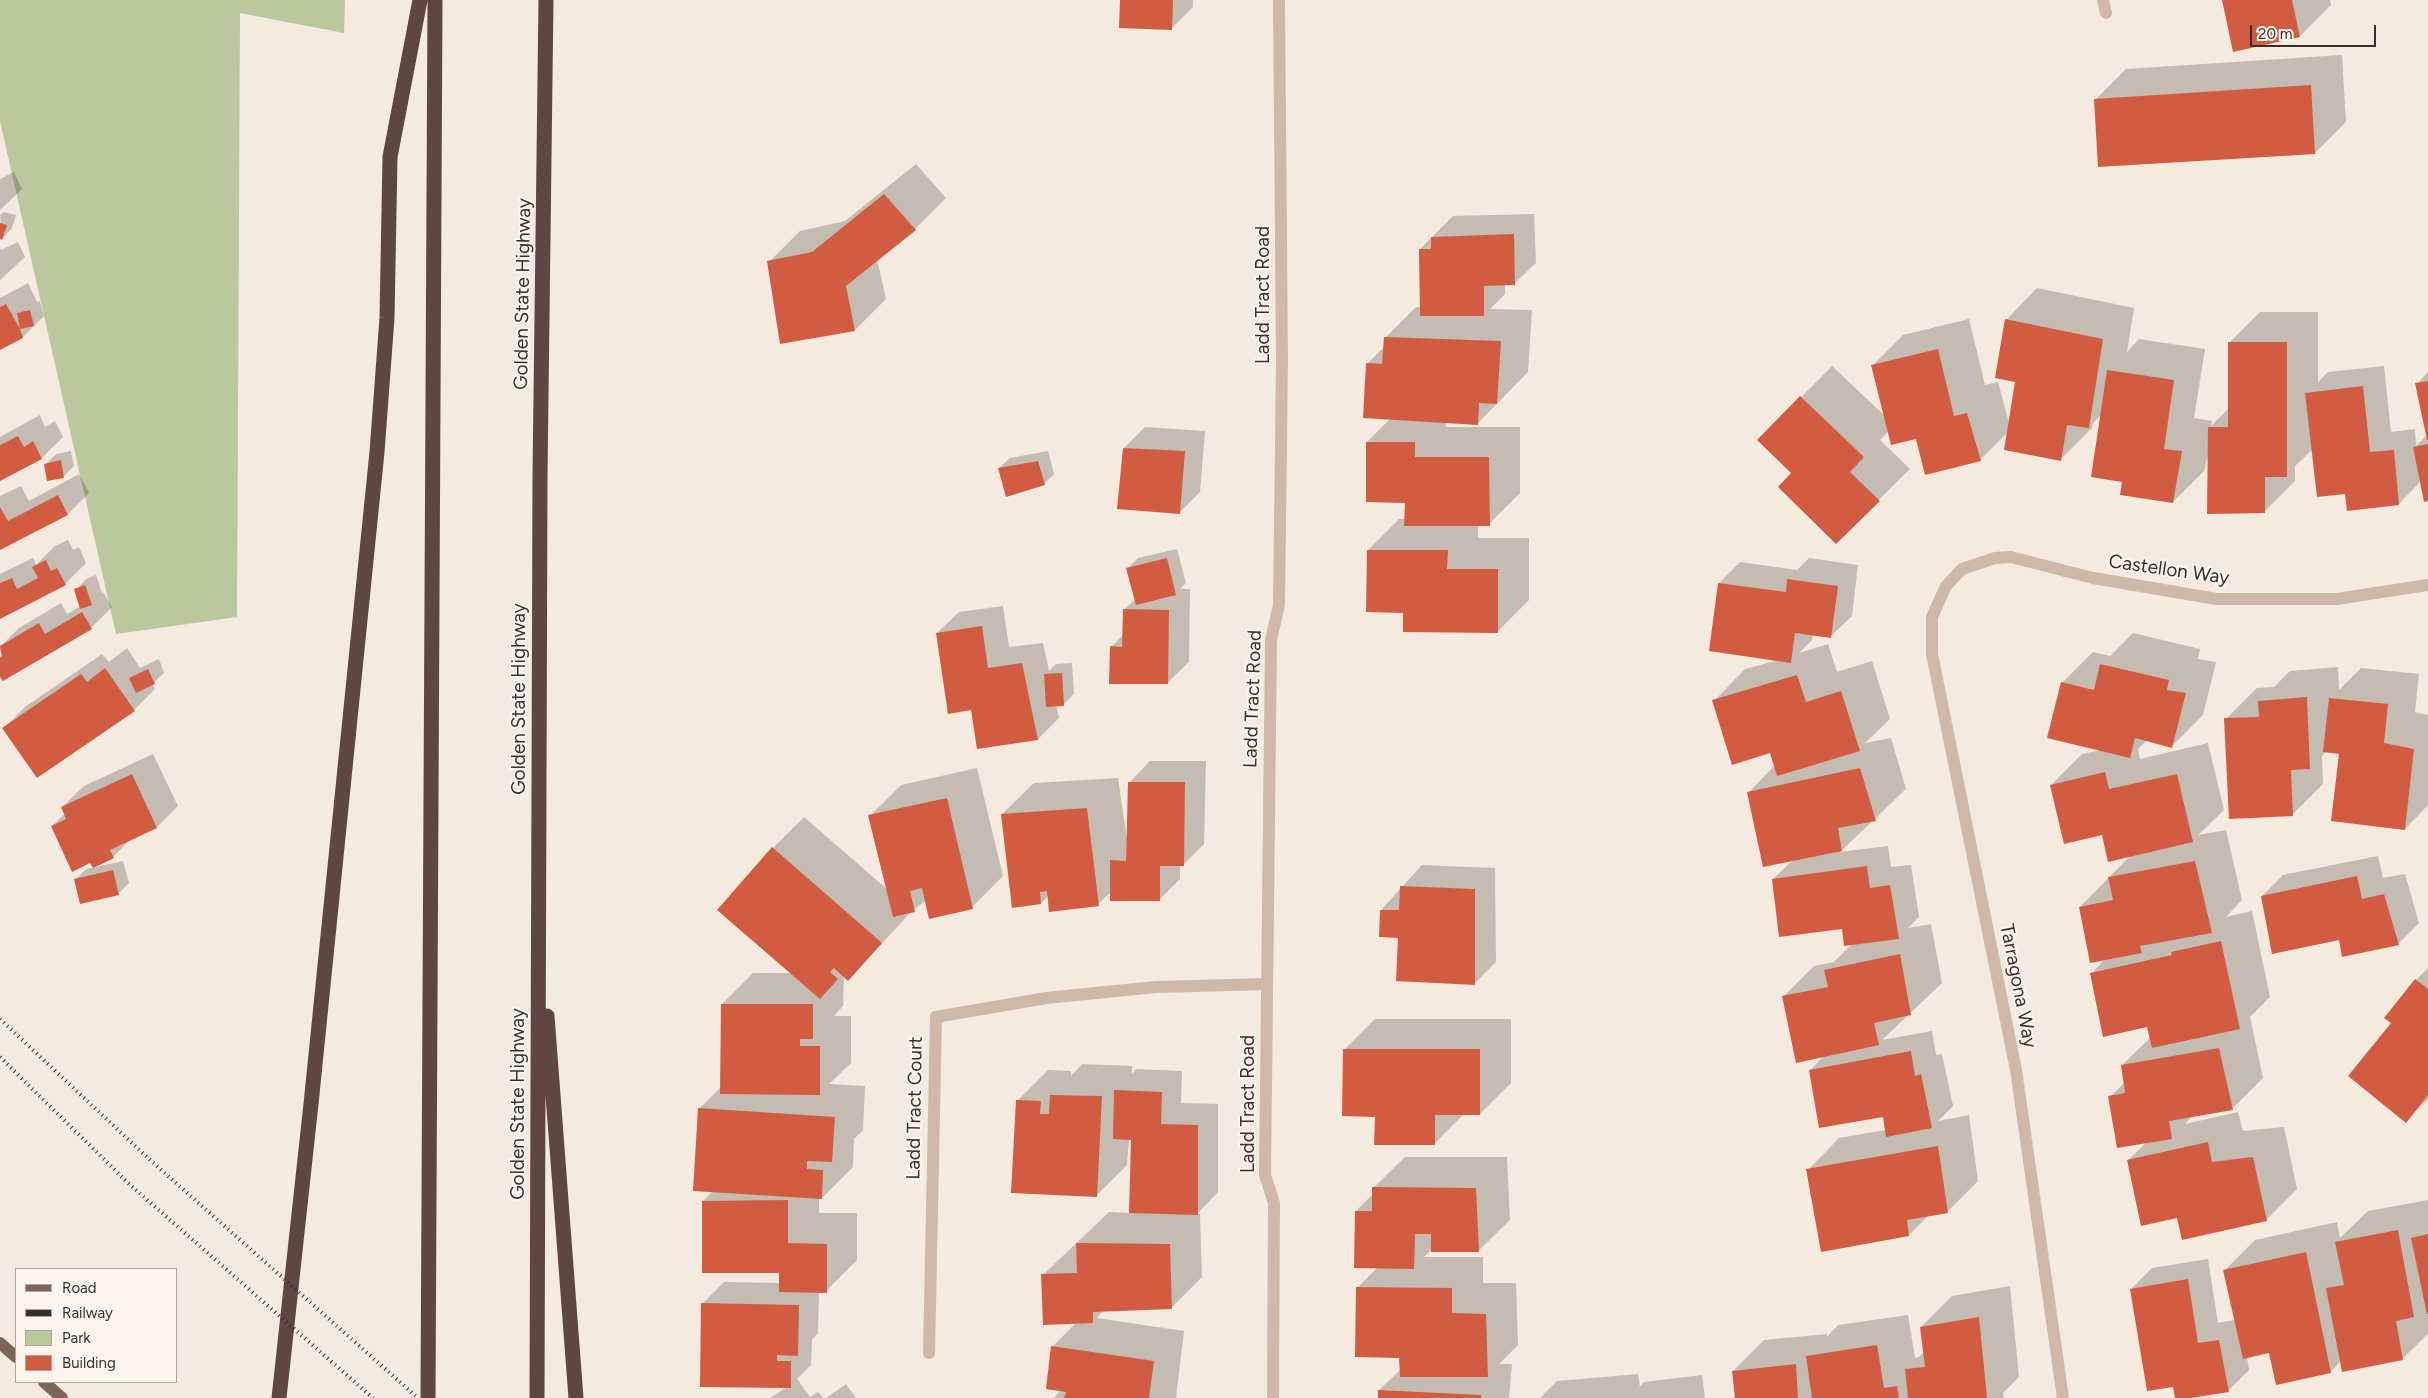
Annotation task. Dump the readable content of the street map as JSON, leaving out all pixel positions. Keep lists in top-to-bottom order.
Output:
{
  "streets": {
    "highway": ["Golden State Highway"],
    "street": [
      "Ladd Tract Road",
      "Castellon Way",
      "Tarragona Way",
      "Ladd Tract Court"
    ]
  },
  "crossings": [
    ["Ladd Tract Road", "Ladd Tract Court"],
    ["Castellon Way", "Tarragona Way"]
  ],
  "legend": [
    "Road",
    "Railway",
    "Park",
    "Building"
  ],
  "scale_bar": "20 m"
}
